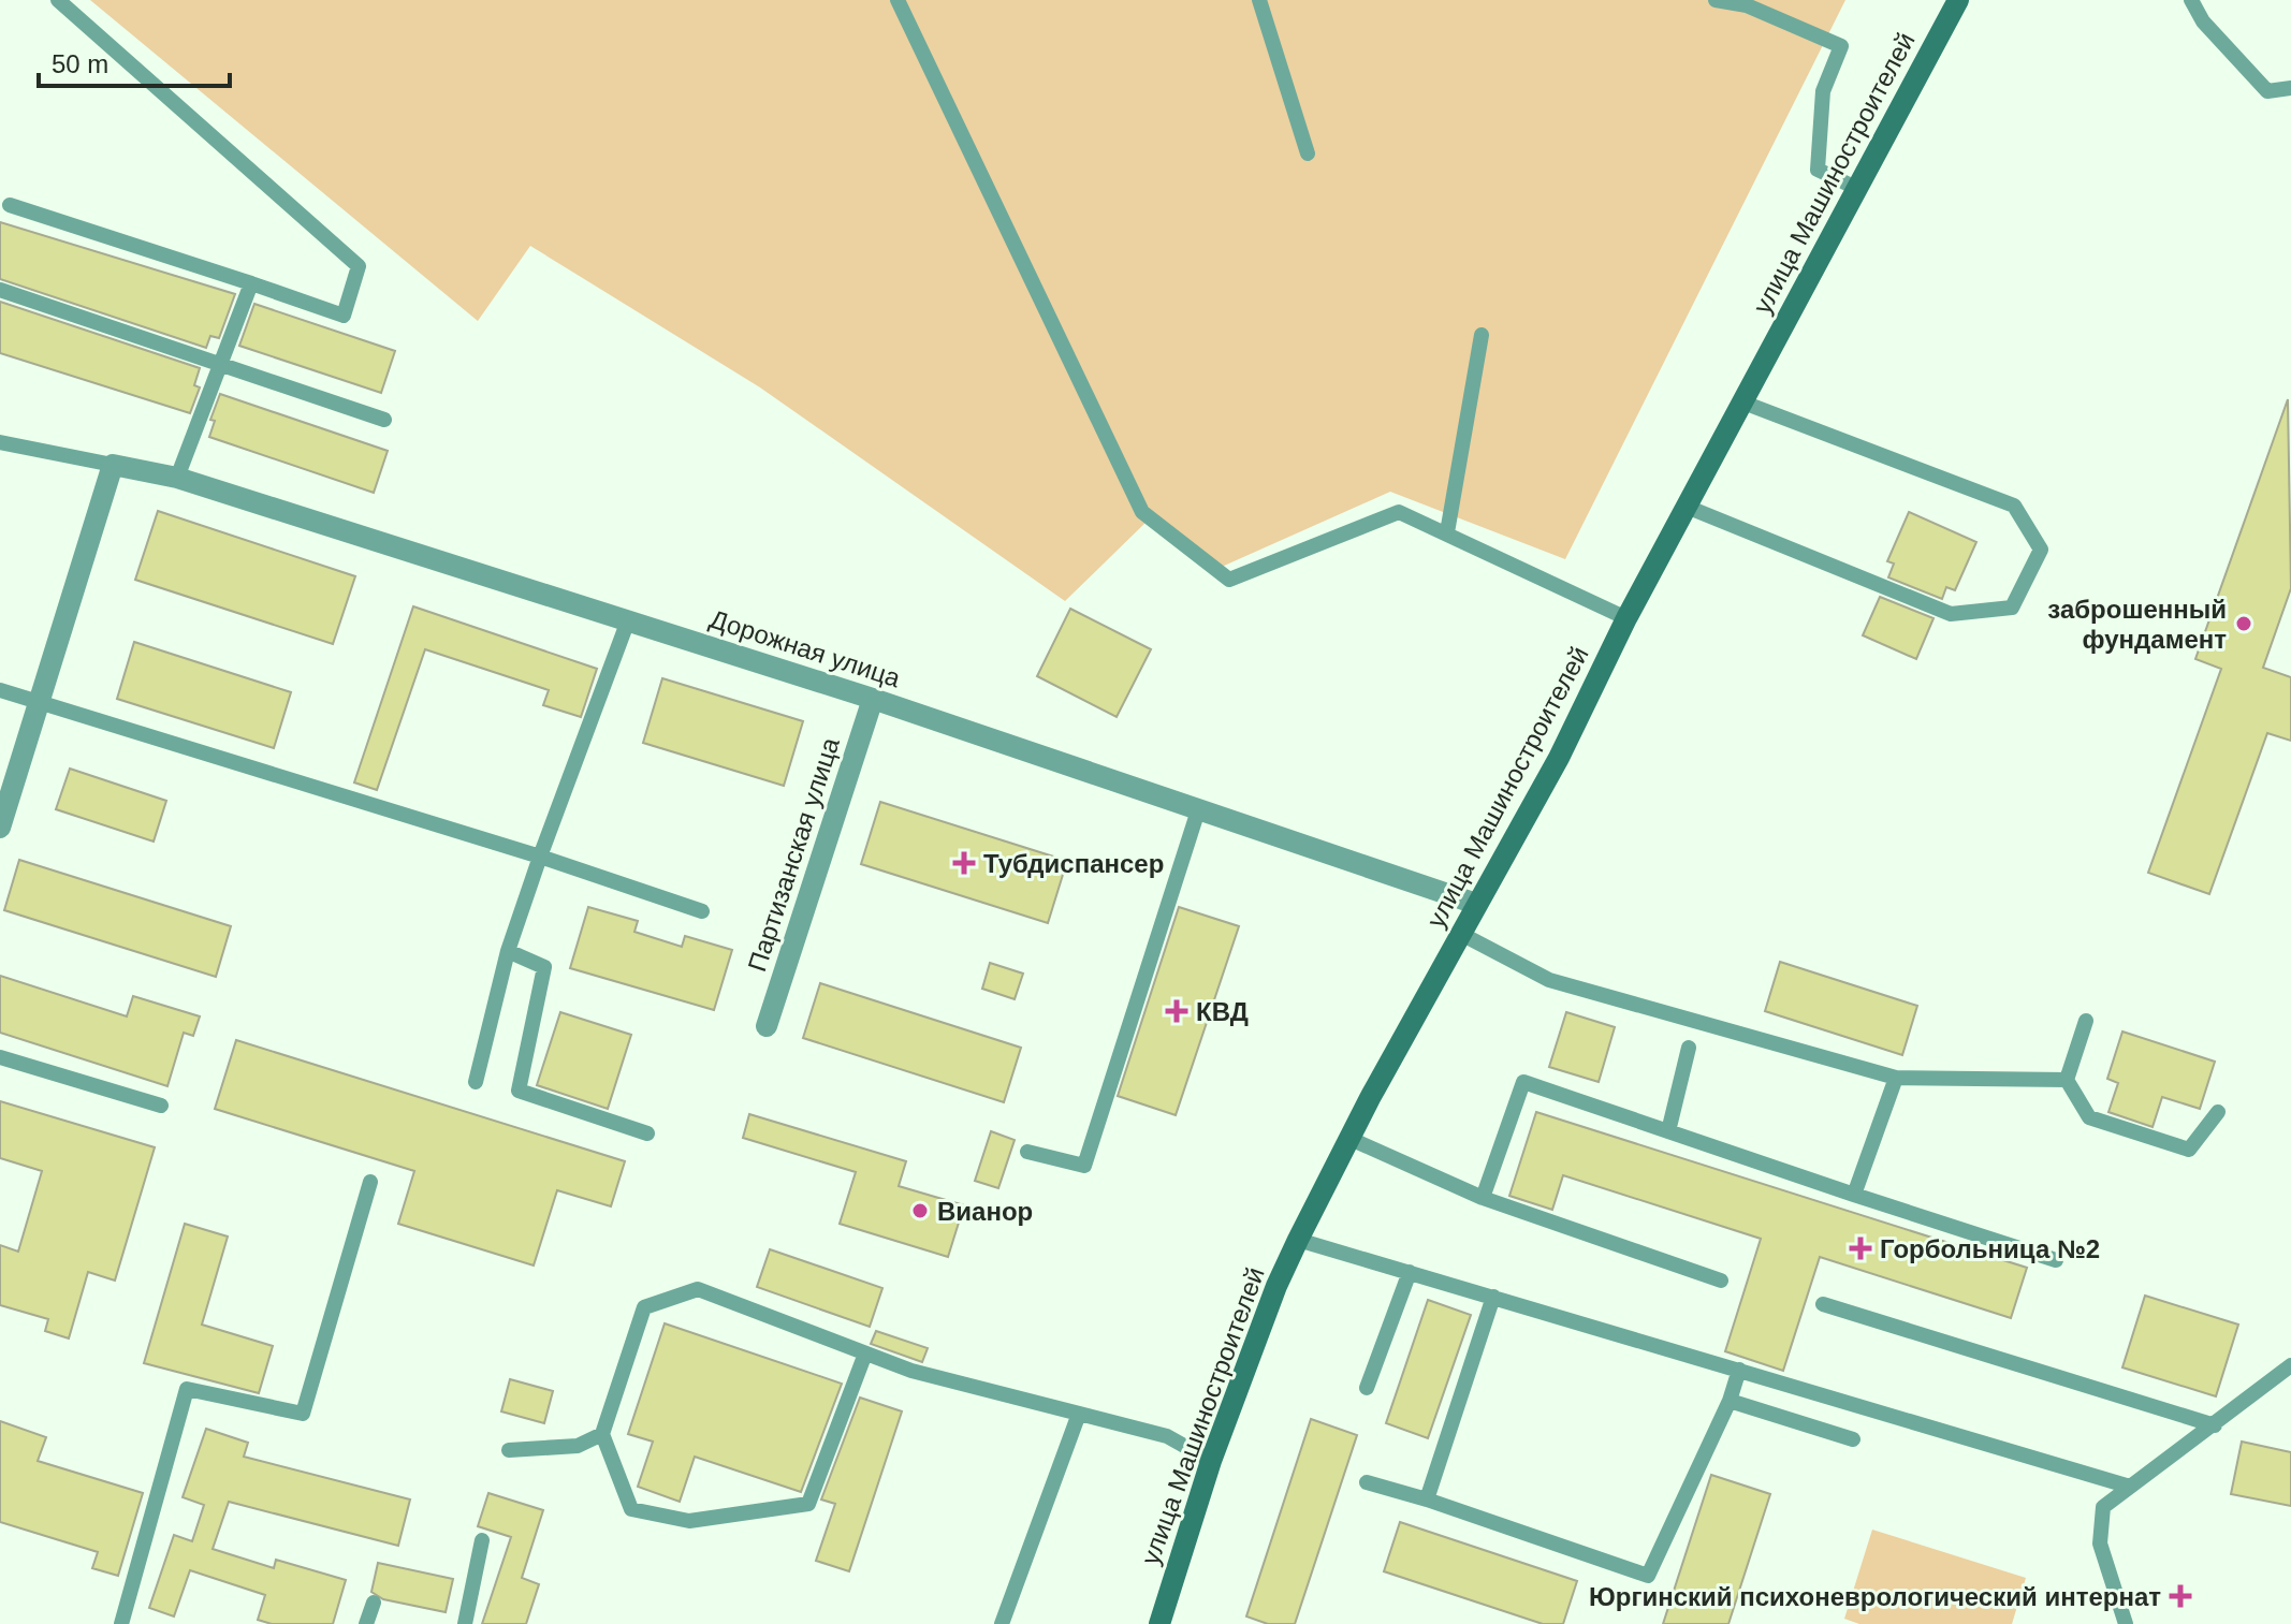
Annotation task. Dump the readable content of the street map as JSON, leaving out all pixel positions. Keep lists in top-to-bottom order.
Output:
{
  "streets": {
    "street": ["улица Машиностроителей", "Дорожная улица", "Партизанская улица"]
  },
  "crossings": [
    ["улица Машиностроителей", "Дорожная улица"],
    ["Дорожная улица", "Партизанская улица"]
  ],
  "places": {
    "other": ["заброшенный фундамент", "Вианор"],
    "health": [
      "Тубдиспансер",
      "КВД",
      "Горбольница №2",
      "Юргинский психоневрологический интернат"
    ]
  },
  "scale_bar": "50 m"
}
